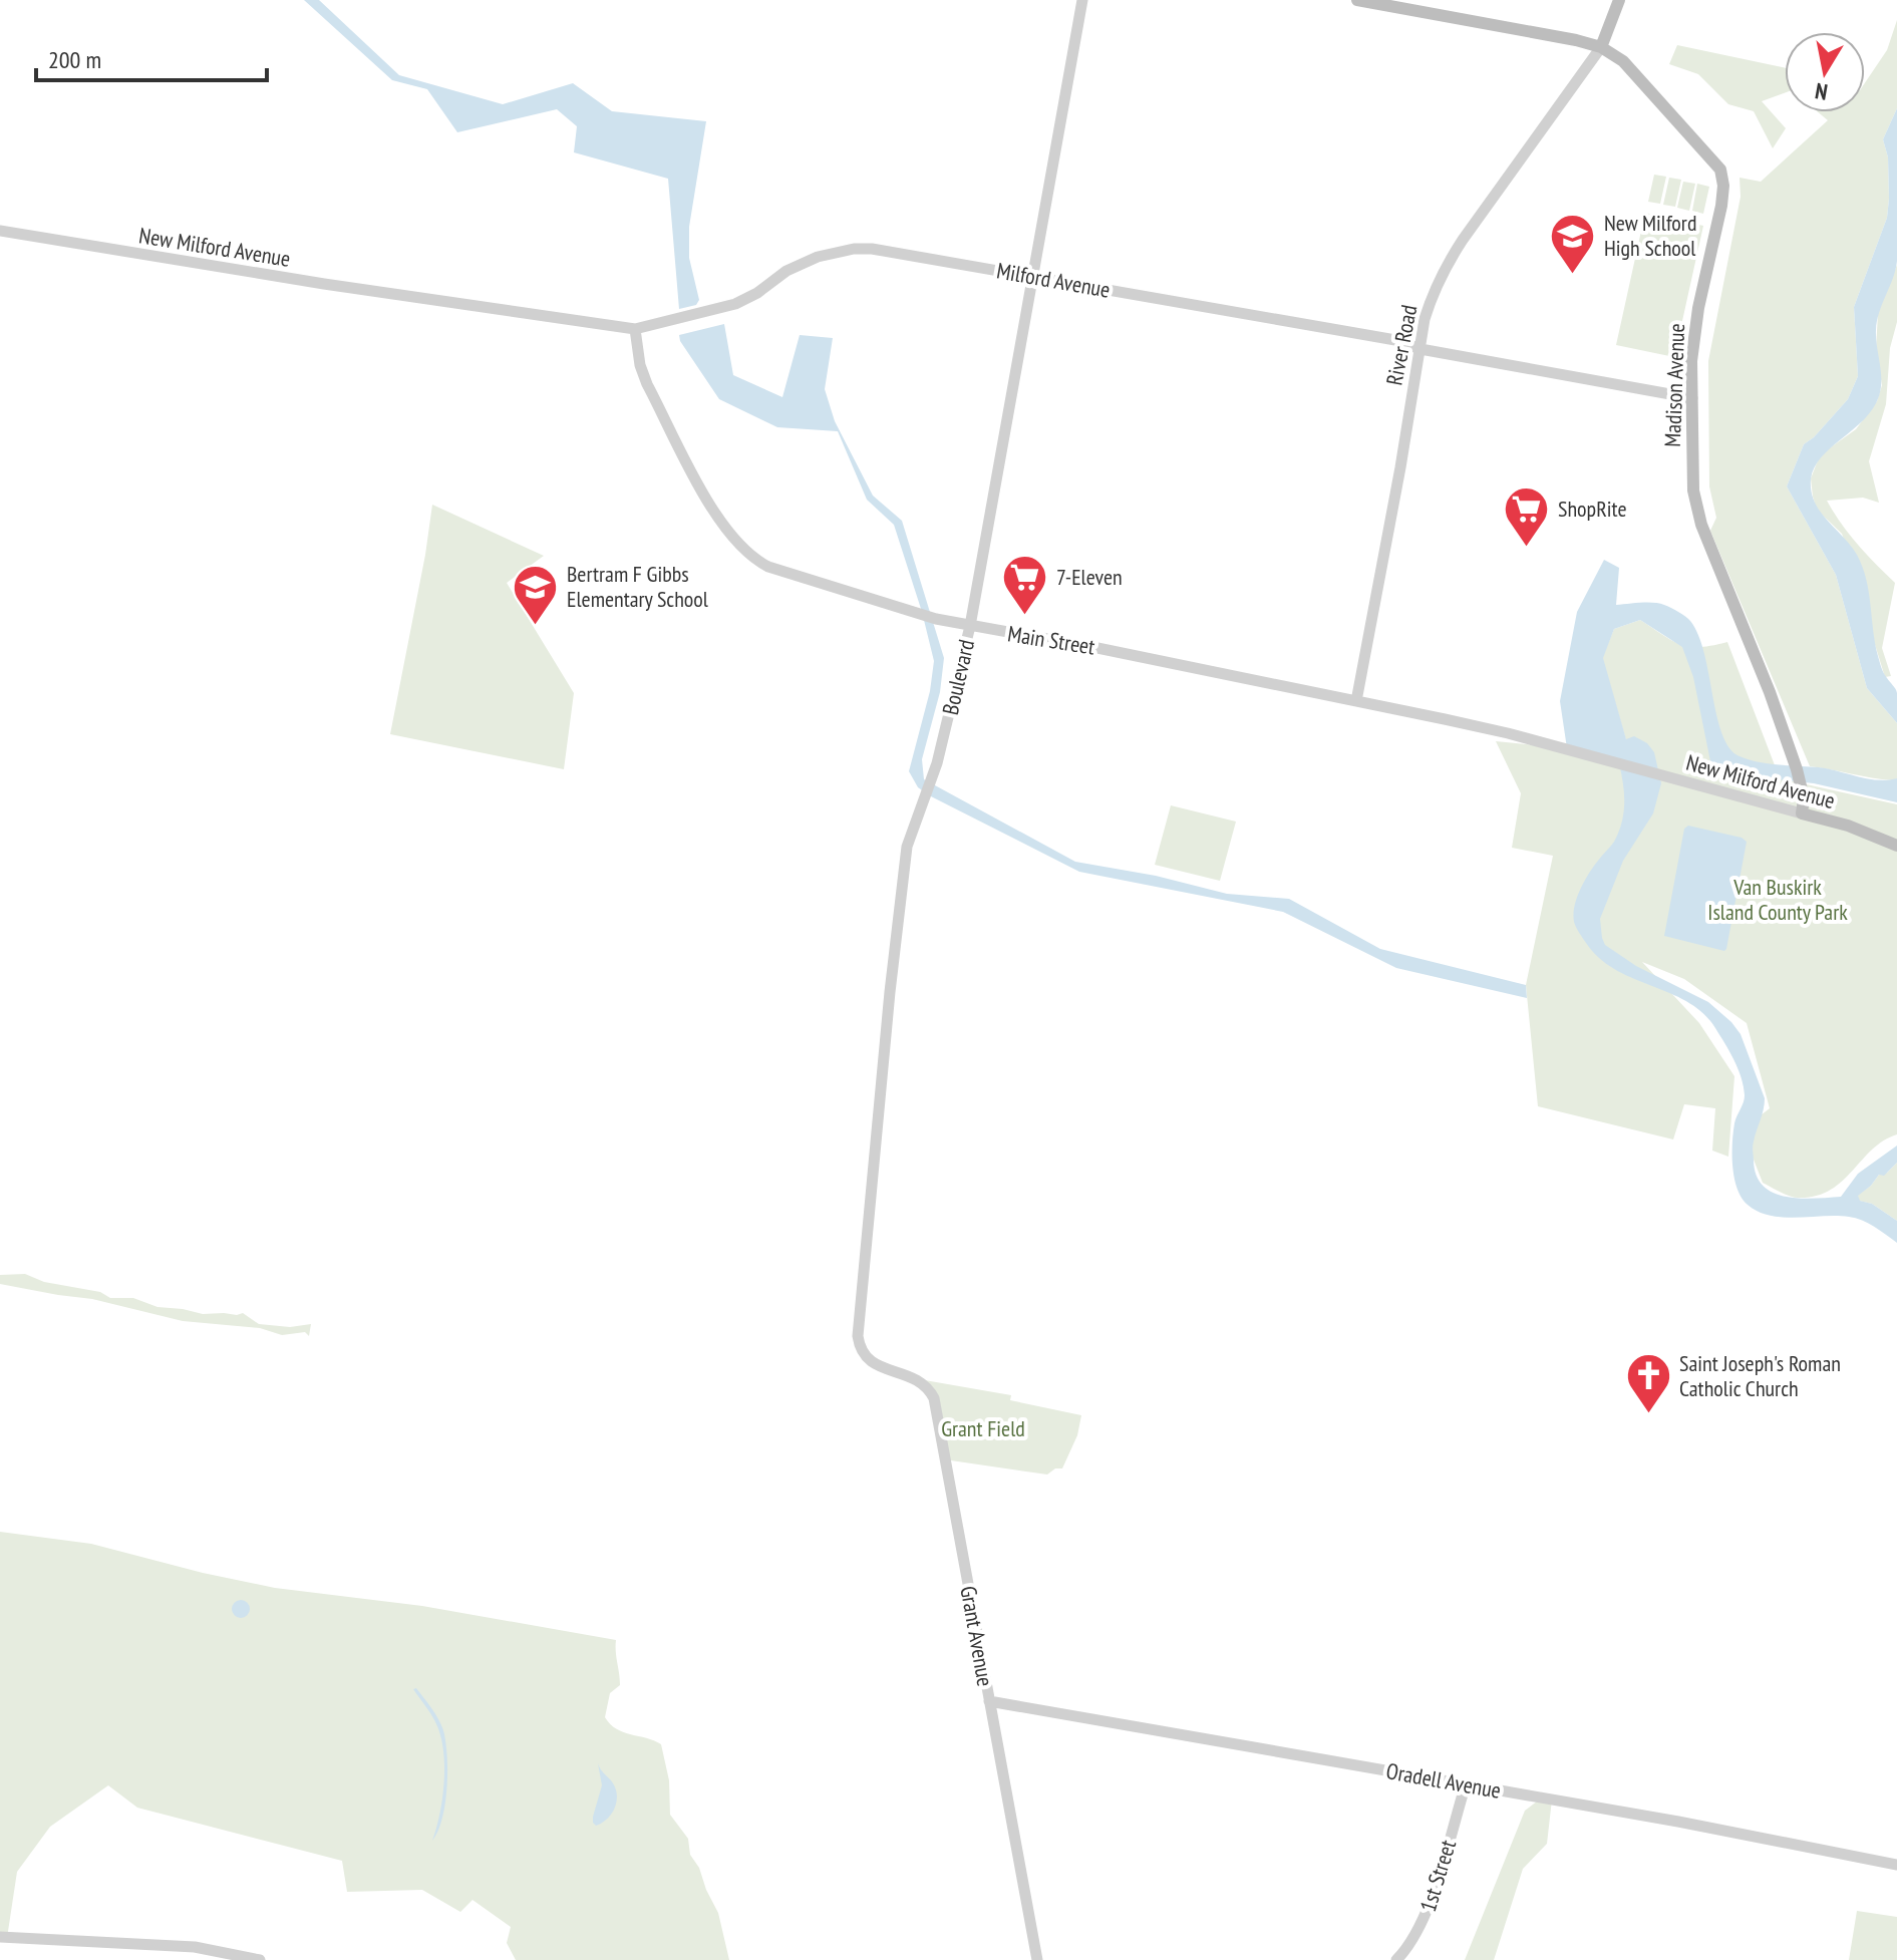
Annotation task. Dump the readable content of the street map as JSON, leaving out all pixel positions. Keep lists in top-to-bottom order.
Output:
{
  "streets": {
    "main road": ["New Milford Avenue", "River Road", "Madison Avenue"],
    "street": [
      "Milford Avenue",
      "Main Street",
      "Boulevard",
      "Grant Avenue",
      "Oradell Avenue",
      "1st Street"
    ]
  },
  "crossings": [
    ["New Milford Avenue", "Milford Avenue"],
    ["New Milford Avenue", "Madison Avenue"],
    ["New Milford Avenue", "Main Street"],
    ["Milford Avenue", "River Road"],
    ["Milford Avenue", "Madison Avenue"],
    ["Milford Avenue", "Main Street"],
    ["Milford Avenue", "Boulevard"],
    ["River Road", "Madison Avenue"],
    ["River Road", "Main Street"],
    ["Main Street", "Boulevard"],
    ["Boulevard", "Grant Avenue"],
    ["Grant Avenue", "Oradell Avenue"],
    ["Oradell Avenue", "1st Street"]
  ],
  "parks": ["Van Buskirk Island County Park", "Grant Field"],
  "places": {
    "school or university": ["New Milford High School", "Bertram F Gibbs Elementary School"],
    "supermarket": ["ShopRite", "7-Eleven"],
    "church": ["Saint Joseph's Roman Catholic Church"]
  },
  "scale_bar": "200 m",
  "north": "bottom"
}
